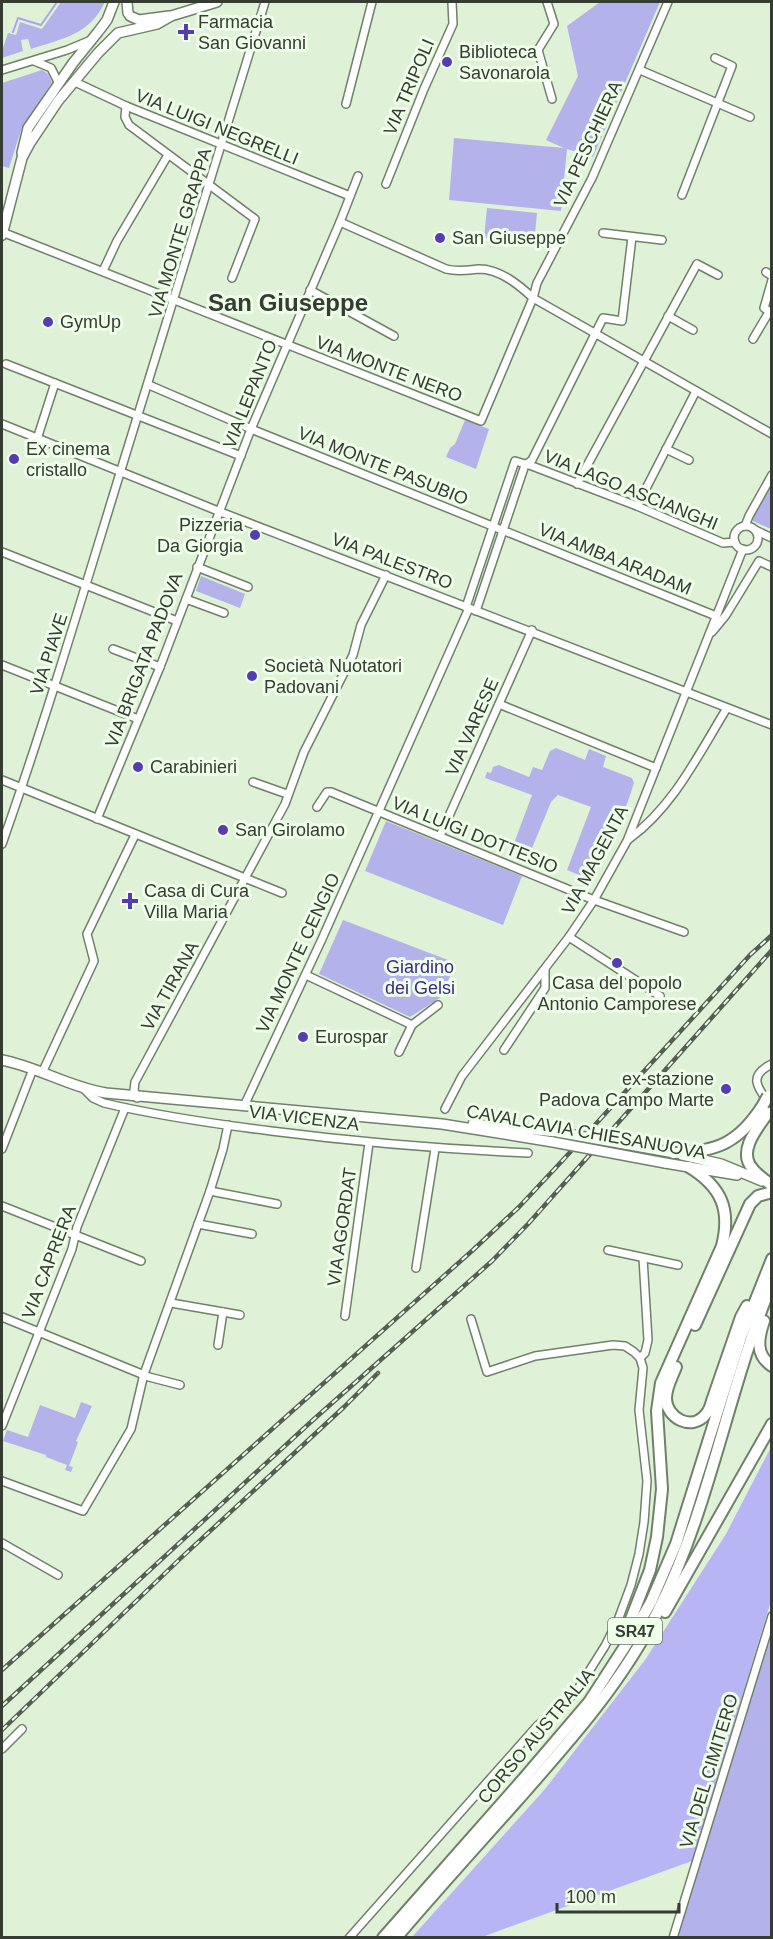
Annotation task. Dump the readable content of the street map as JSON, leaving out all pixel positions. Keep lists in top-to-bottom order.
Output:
{
  "streets": {
    "highway": ["SR47", "CORSO AUSTRALIA"],
    "main road": ["VIA VICENZA", "CAVALCAVIA CHIESANUOVA"],
    "street": [
      "VIA TRIPOLI",
      "VIA LUIGI NEGRELLI",
      "VIA PESCHIERA",
      "VIA MONTE GRAPPA",
      "VIA MONTE NERO",
      "VIA LEPANTO",
      "VIA MONTE PASUBIO",
      "VIA LAGO ASCIANGHI",
      "VIA AMBA ARADAM",
      "VIA PALESTRO",
      "VIA PIAVE",
      "VIA BRIGATA PADOVA",
      "VIA VARESE",
      "VIA LUIGI DOTTESIO",
      "VIA MAGENTA",
      "VIA MONTE CENGIO",
      "VIA TIRANA",
      "VIA AGORDAT",
      "VIA CAPRERA",
      "VIA DEL CIMITERO"
    ]
  },
  "crossings": [
    ["VIA LUIGI NEGRELLI", "VIA MONTE GRAPPA"],
    ["VIA LUIGI NEGRELLI", "VIA LEPANTO"],
    ["VIA PESCHIERA", "VIA MONTE NERO"],
    ["VIA MONTE GRAPPA", "VIA MONTE NERO"],
    ["VIA MONTE GRAPPA", "VIA MONTE PASUBIO"],
    ["VIA MONTE GRAPPA", "VIA PALESTRO"],
    ["VIA MONTE GRAPPA", "VIA PIAVE"],
    ["VIA MONTE NERO", "VIA LEPANTO"],
    ["VIA LEPANTO", "VIA MONTE PASUBIO"],
    ["VIA LEPANTO", "VIA PALESTRO"],
    ["VIA LEPANTO", "VIA BRIGATA PADOVA"],
    ["VIA MONTE PASUBIO", "VIA LAGO ASCIANGHI"],
    ["VIA MONTE PASUBIO", "VIA AMBA ARADAM"],
    ["VIA LAGO ASCIANGHI", "VIA MAGENTA"],
    ["VIA AMBA ARADAM", "VIA MAGENTA"],
    ["VIA PALESTRO", "VIA PIAVE"],
    ["VIA PALESTRO", "VIA BRIGATA PADOVA"],
    ["VIA PALESTRO", "VIA VARESE"],
    ["VIA PALESTRO", "VIA MAGENTA"],
    ["VIA PALESTRO", "VIA MONTE CENGIO"],
    ["VIA PALESTRO", "VIA TIRANA"],
    ["VIA VARESE", "VIA LUIGI DOTTESIO"],
    ["VIA LUIGI DOTTESIO", "VIA MAGENTA"],
    ["VIA LUIGI DOTTESIO", "VIA MONTE CENGIO"],
    ["VIA MONTE CENGIO", "VIA VICENZA"],
    ["VIA TIRANA", "VIA VICENZA"],
    ["VIA VICENZA", "CAVALCAVIA CHIESANUOVA"],
    ["VIA VICENZA", "VIA AGORDAT"],
    ["VIA VICENZA", "VIA CAPRERA"]
  ],
  "districts": ["San Giuseppe"],
  "parks": ["Giardino dei Gelsi"],
  "places": {
    "health": ["Farmacia San Giovanni", "Casa di Cura Villa Maria"],
    "other": [
      "Biblioteca Savonarola",
      "San Giuseppe",
      "GymUp",
      "Ex cinema cristallo",
      "Pizzeria Da Giorgia",
      "Società Nuotatori Padovani",
      "Carabinieri",
      "San Girolamo",
      "Casa del popolo Antonio Camporese",
      "Eurospar",
      "ex-stazione Padova Campo Marte"
    ]
  },
  "scale_bar": "100 m"
}
